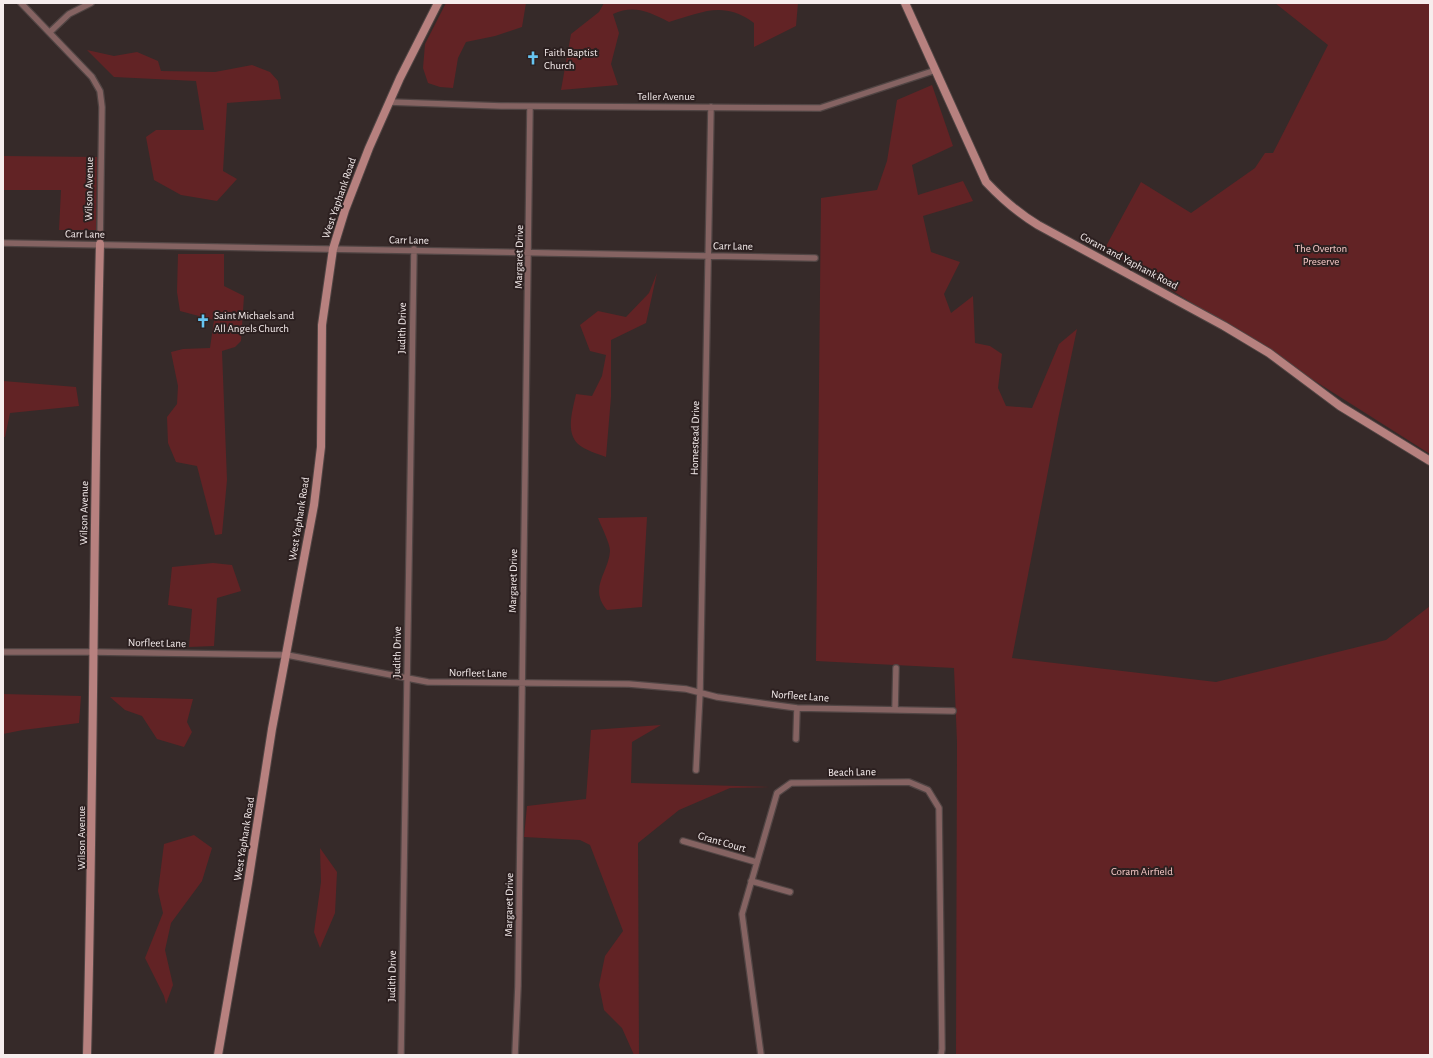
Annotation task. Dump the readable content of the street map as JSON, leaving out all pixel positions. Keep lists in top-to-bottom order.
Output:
{
  "streets": {
    "street": [
      "Teller Avenue",
      "Wilson Avenue",
      "West Yaphank Road",
      "Carr Lane",
      "Margaret Drive",
      "Coram and Yaphank Road",
      "Judith Drive",
      "Homestead Drive",
      "Norfleet Lane",
      "Beach Lane",
      "Grant Court"
    ]
  },
  "crossings": [
    ["Teller Avenue", "West Yaphank Road"],
    ["Teller Avenue", "Margaret Drive"],
    ["Teller Avenue", "Coram and Yaphank Road"],
    ["Teller Avenue", "Homestead Drive"],
    ["Wilson Avenue", "Carr Lane"],
    ["Wilson Avenue", "Norfleet Lane"],
    ["West Yaphank Road", "Carr Lane"],
    ["West Yaphank Road", "Norfleet Lane"],
    ["Carr Lane", "Margaret Drive"],
    ["Carr Lane", "Judith Drive"],
    ["Carr Lane", "Homestead Drive"],
    ["Margaret Drive", "Norfleet Lane"],
    ["Judith Drive", "Norfleet Lane"],
    ["Homestead Drive", "Norfleet Lane"],
    ["Beach Lane", "Grant Court"]
  ],
  "parks": ["The Overton Preserve", "Coram Airfield"],
  "places": {
    "church": ["Faith Baptist Church", "Saint Michaels and All Angels Church"]
  }
}
